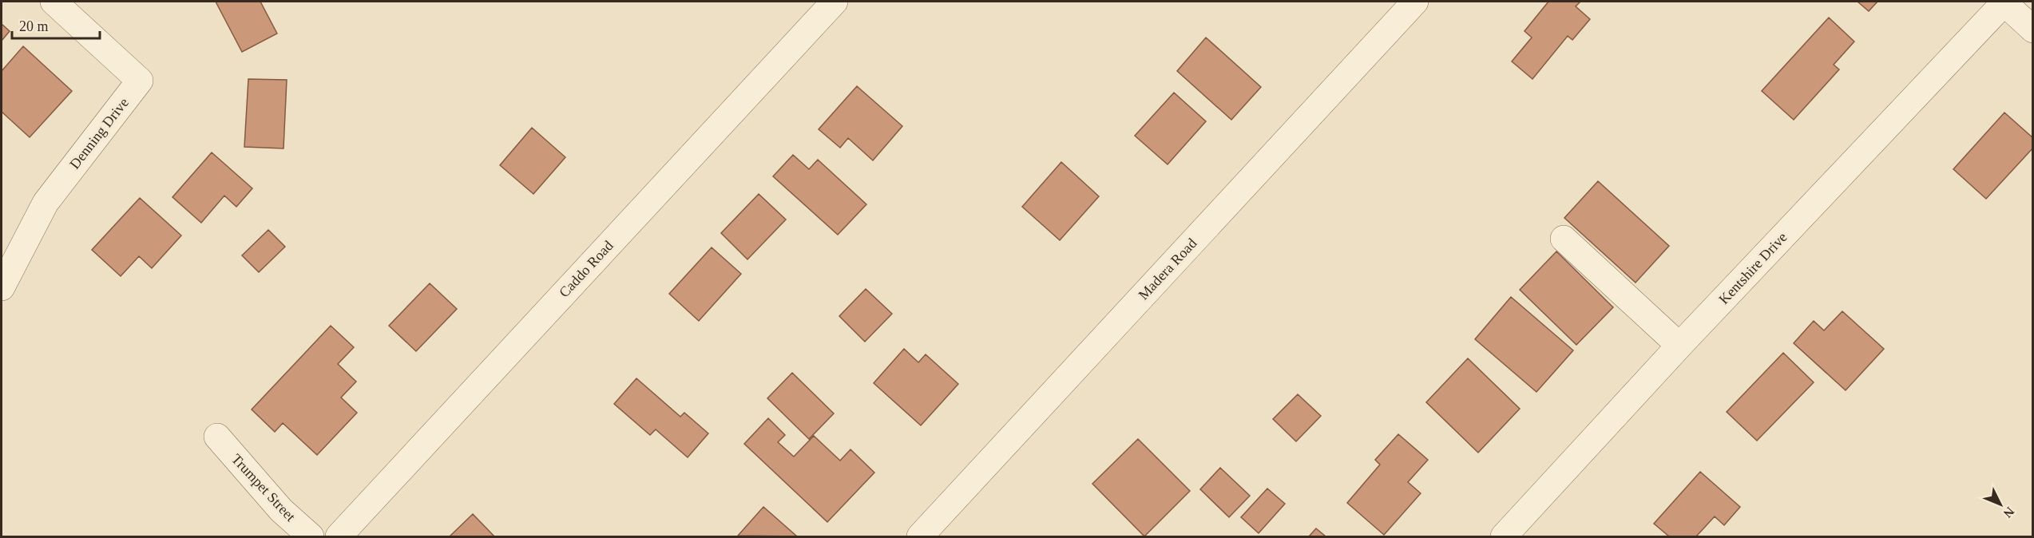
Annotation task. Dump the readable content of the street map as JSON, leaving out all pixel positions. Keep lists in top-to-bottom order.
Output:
{
  "streets": {
    "street": [
      "Denning Drive",
      "Kentshire Drive",
      "Caddo Road",
      "Madera Road",
      "Trumpet Street"
    ]
  },
  "scale_bar": "20 m",
  "north": "bottom right"
}
